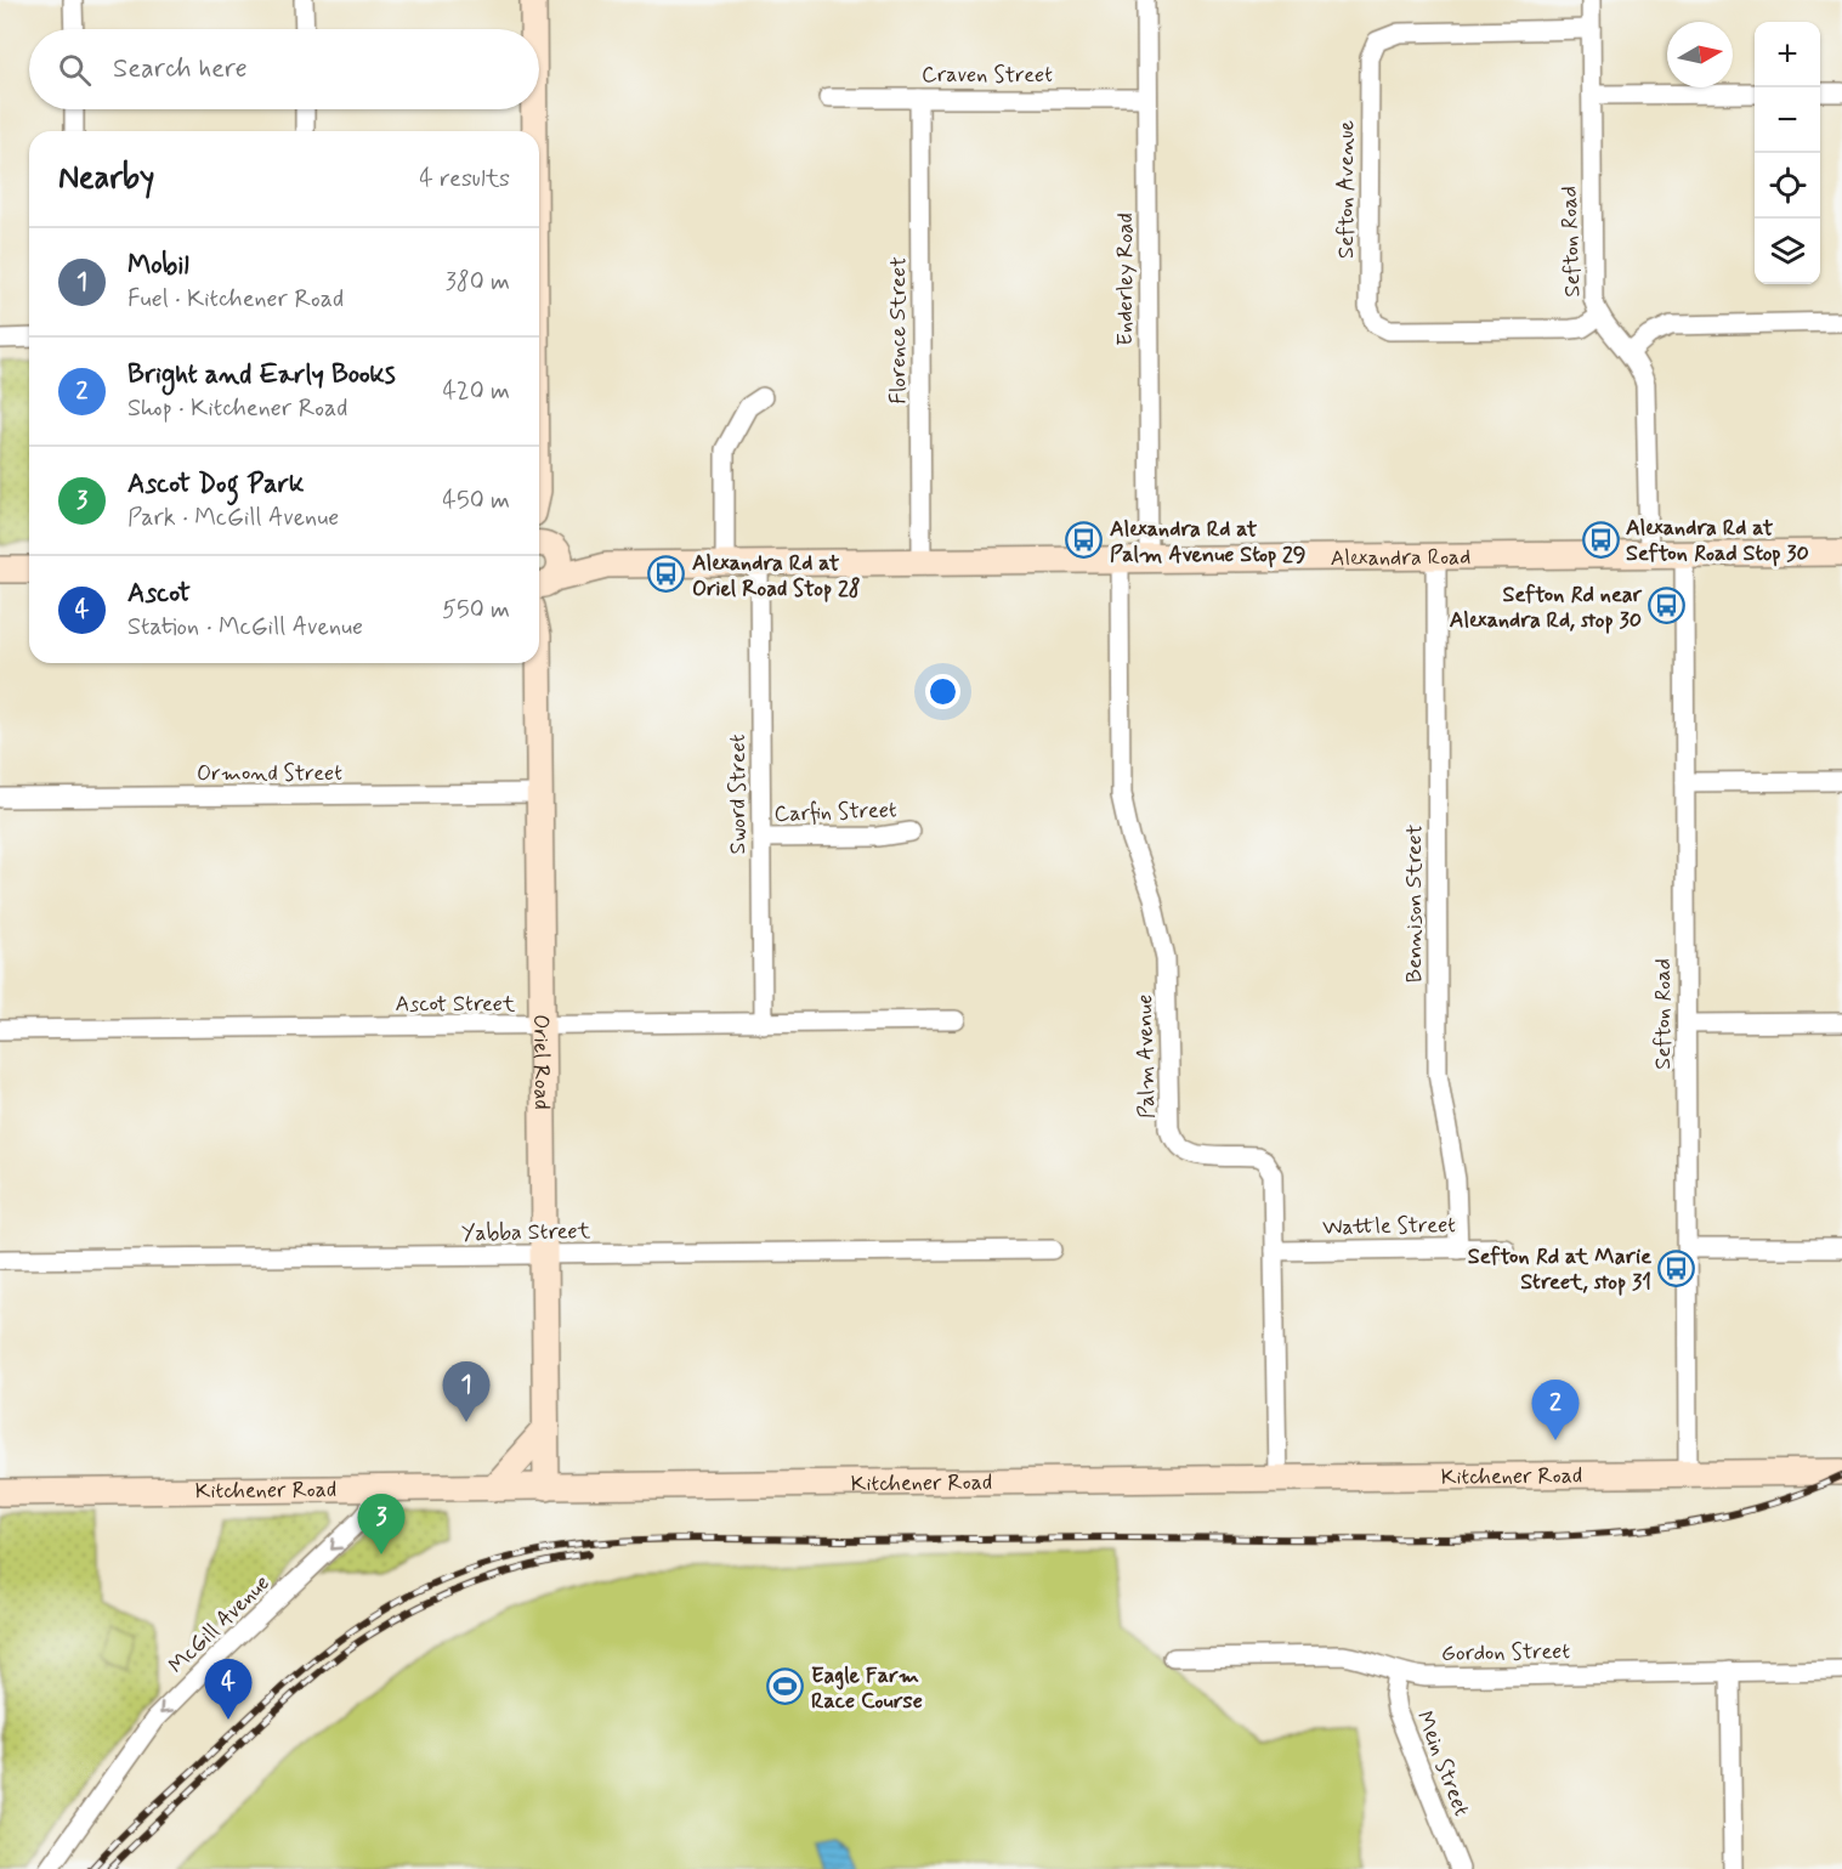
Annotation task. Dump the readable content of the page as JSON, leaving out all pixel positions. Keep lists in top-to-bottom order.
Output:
{
  "streets": {
    "street": [
      "Craven Street",
      "Sefton Avenue",
      "Sefton Road",
      "Enderley Road",
      "Florence Street",
      "Alexandra Road",
      "Ormond Street",
      "Sword Street",
      "Carfin Street",
      "Bennison Street",
      "Ascot Street",
      "Palm Avenue",
      "Oriel Road",
      "Wattle Street",
      "Yabba Street",
      "Kitchener Road",
      "McGill Avenue",
      "Gordon Street",
      "Mein Street"
    ]
  },
  "crossings": [
    ["Craven Street", "Enderley Road"],
    ["Craven Street", "Florence Street"],
    ["Sefton Avenue", "Sefton Road"],
    ["Sefton Road", "Alexandra Road"],
    ["Sefton Road", "Kitchener Road"],
    ["Enderley Road", "Alexandra Road"],
    ["Florence Street", "Alexandra Road"],
    ["Alexandra Road", "Sword Street"],
    ["Alexandra Road", "Bennison Street"],
    ["Alexandra Road", "Palm Avenue"],
    ["Alexandra Road", "Oriel Road"],
    ["Ormond Street", "Oriel Road"],
    ["Sword Street", "Carfin Street"],
    ["Sword Street", "Ascot Street"],
    ["Bennison Street", "Wattle Street"],
    ["Ascot Street", "Oriel Road"],
    ["Palm Avenue", "Wattle Street"],
    ["Palm Avenue", "Kitchener Road"],
    ["Oriel Road", "Yabba Street"],
    ["Oriel Road", "Kitchener Road"],
    ["Kitchener Road", "McGill Avenue"],
    ["Gordon Street", "Mein Street"]
  ],
  "one_way": ["McGill Avenue"],
  "places": {
    "bus stop": [
      "Alexandra Rd at Sefton Road Stop 30",
      "Alexandra Rd at Palm Avenue Stop 29",
      "Alexandra Rd at Oriel Road Stop 28",
      "Sefton Rd near Alexandra Rd, stop 30",
      "Sefton Rd at Marie Street, stop 31"
    ],
    "sports": ["Eagle Farm Race Course"]
  },
  "north": "right",
  "page": {
    "map_buttons": ["+", "−"],
    "search": "Search here",
    "heading": ["Nearby", "4 results"],
    "list": [
      {
        "mark": "1",
        "name": "Mobil",
        "note": "Fuel · Kitchener Road",
        "value": "380 m"
      },
      {
        "mark": "2",
        "name": "Bright and Early Books",
        "note": "Shop · Kitchener Road",
        "value": "420 m"
      },
      {
        "mark": "3",
        "name": "Ascot Dog Park",
        "note": "Park · McGill Avenue",
        "value": "450 m"
      },
      {
        "mark": "4",
        "name": "Ascot",
        "note": "Station · McGill Avenue",
        "value": "550 m"
      }
    ],
    "pins": [
      "1",
      "2",
      "3",
      "4"
    ]
  }
}
